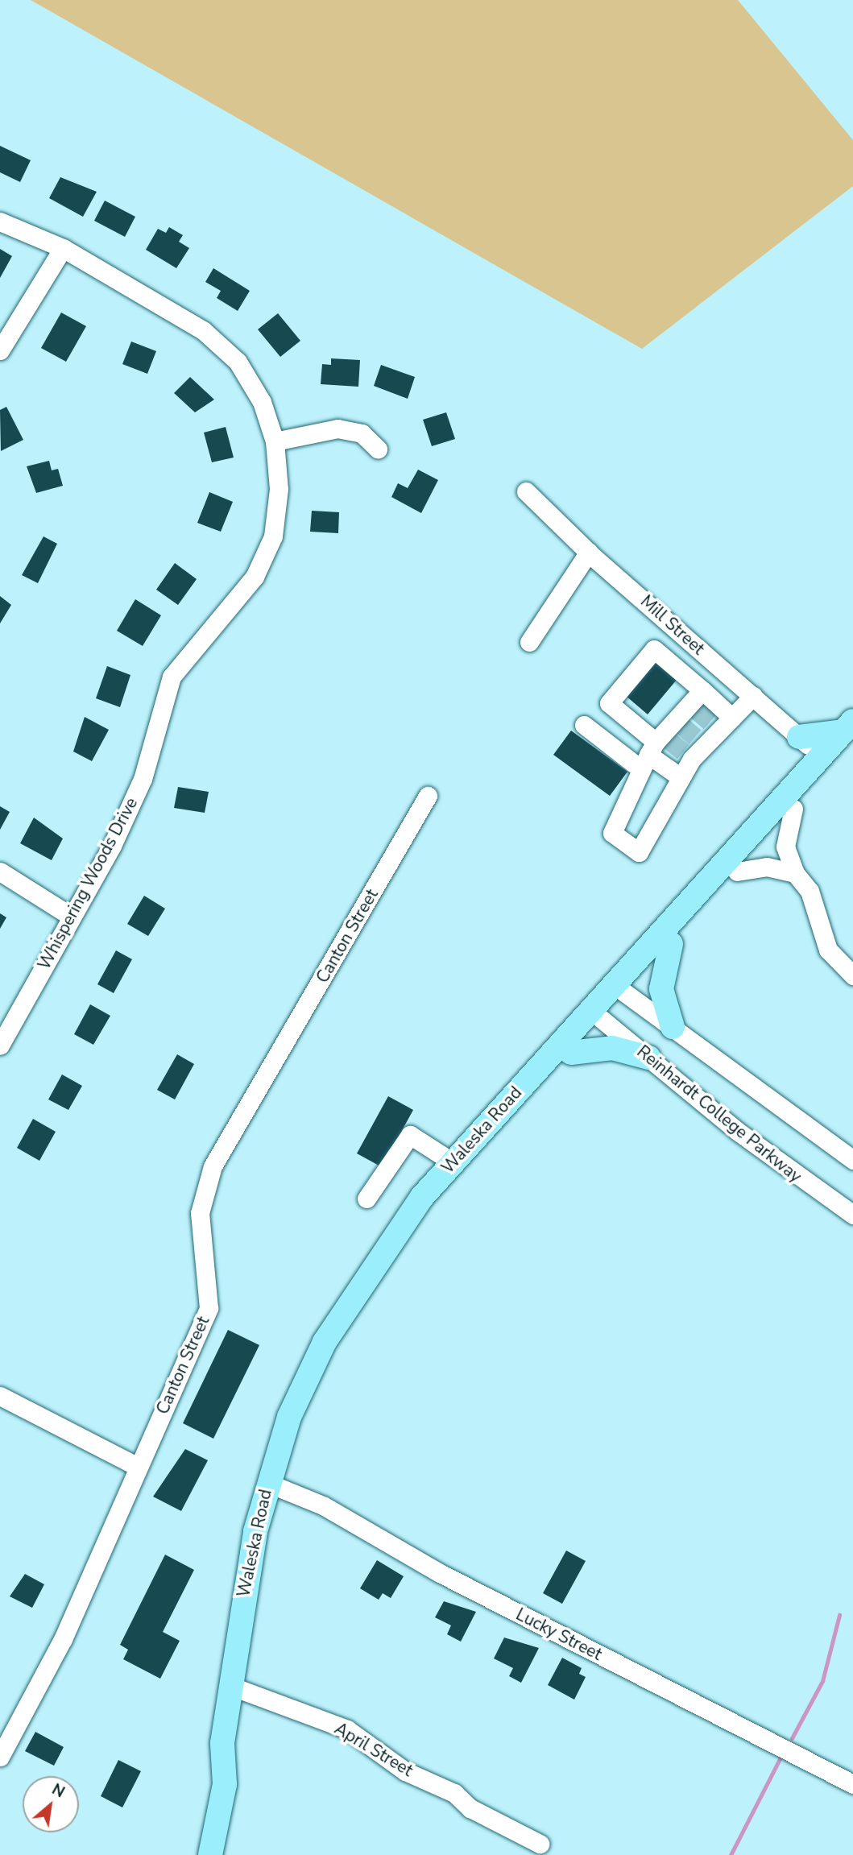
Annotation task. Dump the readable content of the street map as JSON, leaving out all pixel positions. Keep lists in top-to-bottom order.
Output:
{
  "streets": {
    "main road": ["Waleska Road"],
    "street": [
      "Mill Street",
      "Whispering Woods Drive",
      "Canton Street",
      "Reinhardt College Parkway",
      "Lucky Street",
      "April Street"
    ]
  },
  "crossings": [
    ["Reinhardt College Parkway", "Waleska Road"],
    ["Waleska Road", "Lucky Street"],
    ["Waleska Road", "April Street"]
  ],
  "north": "top right"
}
